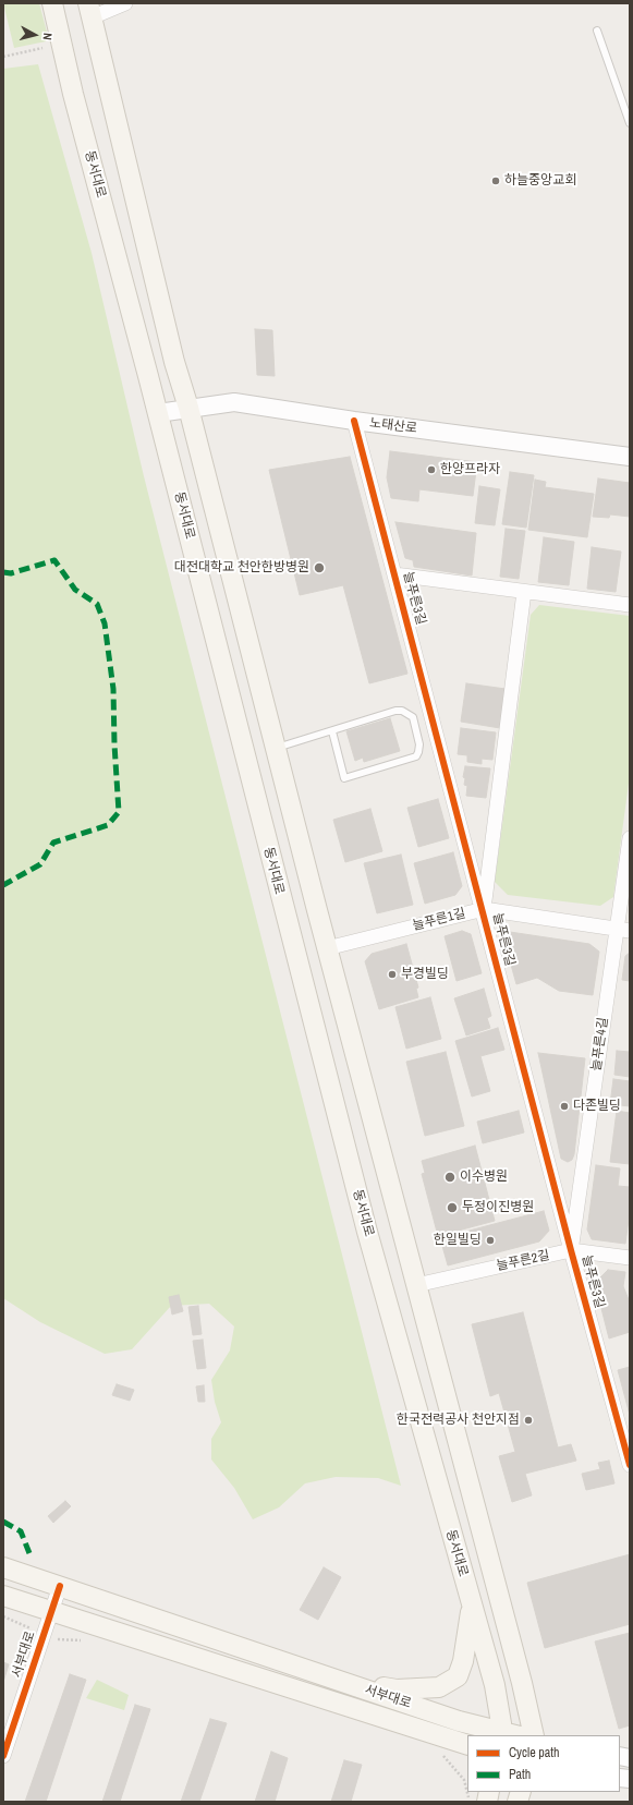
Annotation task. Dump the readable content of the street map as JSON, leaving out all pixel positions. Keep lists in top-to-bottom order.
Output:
{
  "streets": {
    "main road": ["동서대로", "서부대로"],
    "street": [
      "노태산로",
      "늘푸른3길",
      "늘푸른1길",
      "늘푸른4길",
      "늘푸른2길"
    ]
  },
  "crossings": [
    ["동서대로", "노태산로"],
    ["동서대로", "서부대로"],
    ["노태산로", "늘푸른3길"],
    ["늘푸른3길", "늘푸른1길"],
    ["늘푸른3길", "늘푸른4길"],
    ["늘푸른3길", "늘푸른2길"],
    ["늘푸른1길", "늘푸른4길"],
    ["늘푸른4길", "늘푸른2길"]
  ],
  "places": [
    "하늘중앙교회",
    "한양프라자",
    "대전대학교 천안한방병원",
    "부경빌딩",
    "다존빌딩",
    "이수병원",
    "두정이진병원",
    "한일빌딩",
    "한국전력공사 천안지점"
  ],
  "legend": ["Cycle path", "Path"],
  "north": "right"
}
